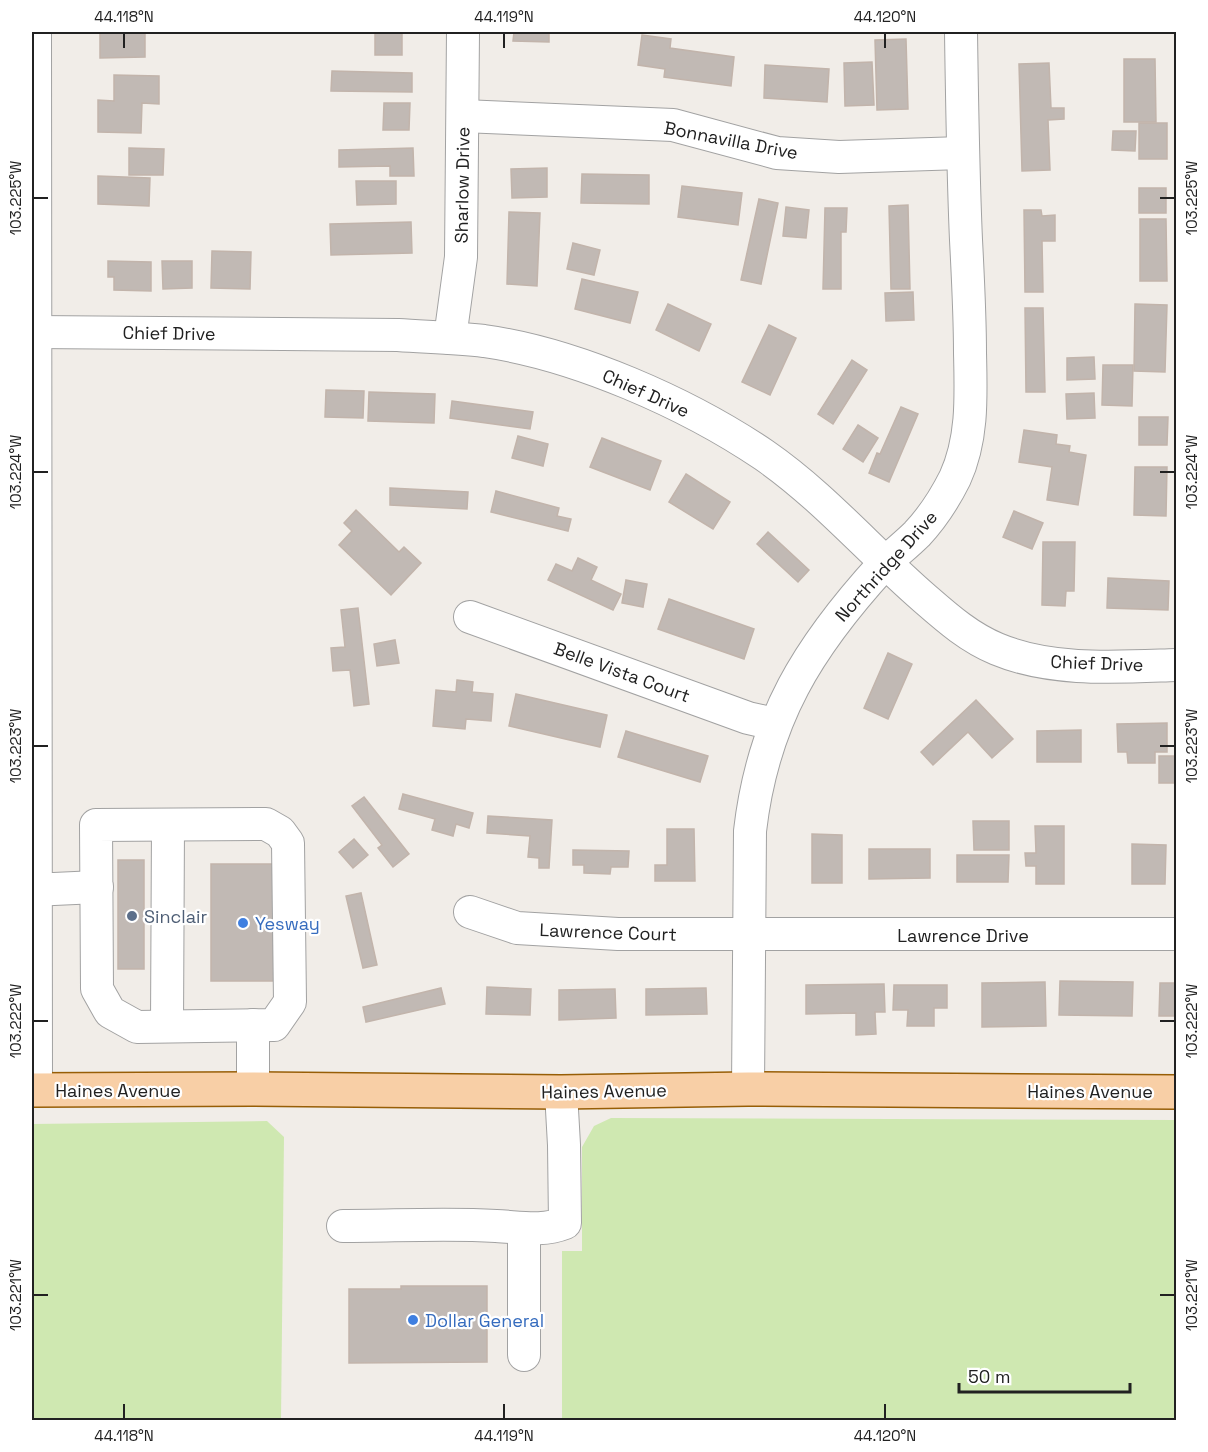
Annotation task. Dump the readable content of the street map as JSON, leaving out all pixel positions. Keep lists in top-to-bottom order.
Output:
{
  "streets": {
    "main road": ["Haines Avenue"],
    "street": [
      "Bonnavilla Drive",
      "Sharlow Drive",
      "Chief Drive",
      "Northridge Drive",
      "Belle Vista Court",
      "Lawrence Court",
      "Lawrence Drive"
    ]
  },
  "crossings": [
    ["Bonnavilla Drive", "Sharlow Drive"],
    ["Bonnavilla Drive", "Northridge Drive"],
    ["Sharlow Drive", "Chief Drive"],
    ["Chief Drive", "Northridge Drive"],
    ["Northridge Drive", "Belle Vista Court"],
    ["Northridge Drive", "Lawrence Court"],
    ["Northridge Drive", "Lawrence Drive"],
    ["Northridge Drive", "Haines Avenue"],
    ["Lawrence Court", "Lawrence Drive"]
  ],
  "places": ["Sinclair", "Yesway", "Dollar General"],
  "scale_bar": "50 m",
  "coordinates": [
    "44.118°N",
    "44.119°N",
    "44.120°N",
    "103.225°W",
    "103.224°W",
    "103.223°W",
    "103.222°W",
    "103.221°W"
  ]
}
